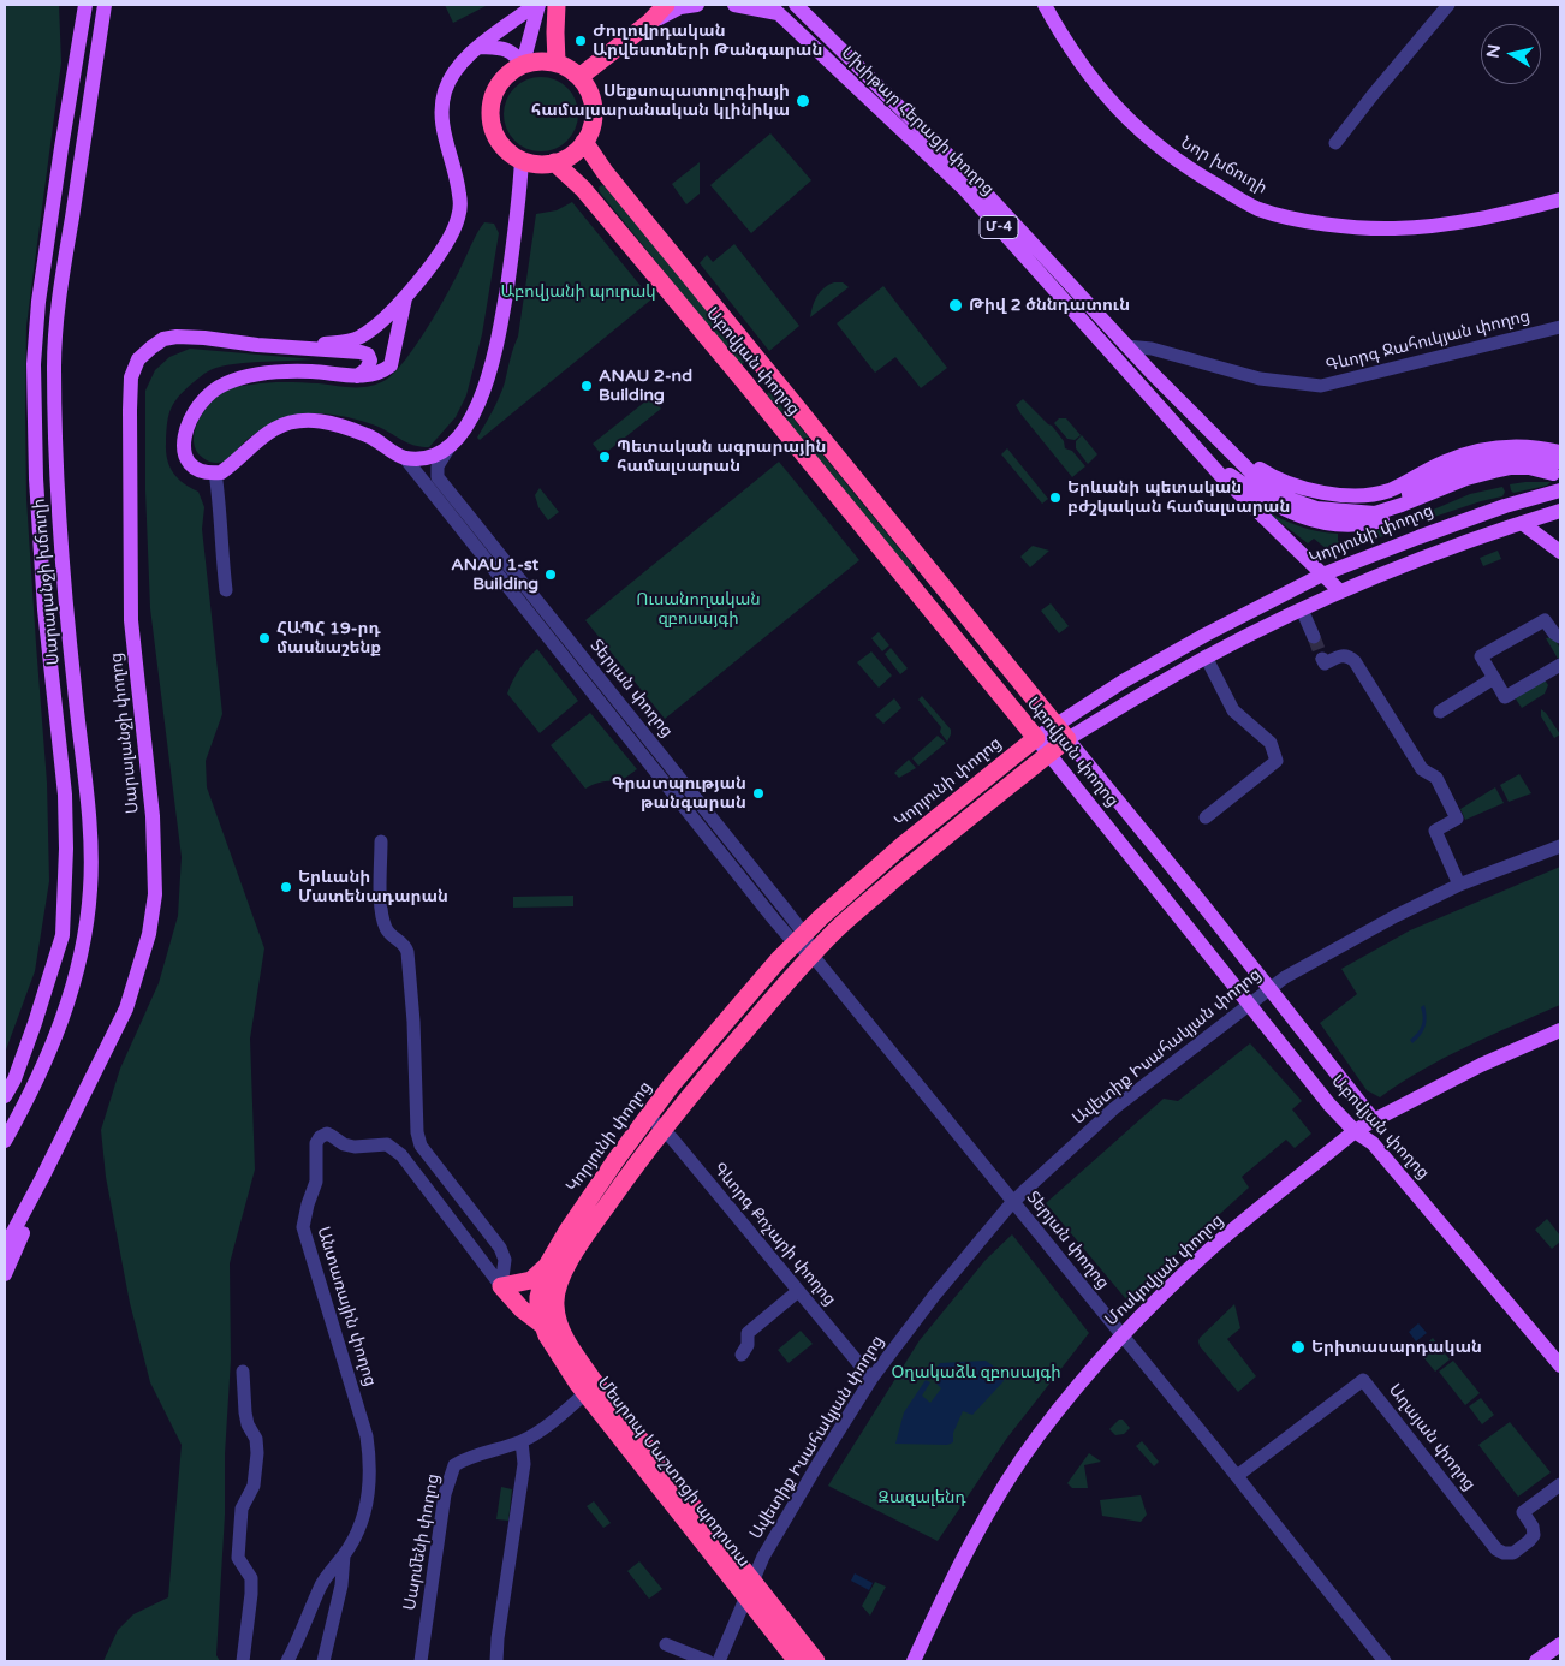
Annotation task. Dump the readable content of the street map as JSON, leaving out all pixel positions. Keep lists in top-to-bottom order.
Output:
{
  "streets": {
    "highway": ["Աբովյան փողոց", "Կորյունի փողոց", "Մեսրոպ Մաշտոցի պողոտա"],
    "main road": [
      "Մխիթար Հերացի փողոց",
      "Նոր խճուղի",
      "Մ-4",
      "Սարալանջի խճուղի",
      "Սարալանջի փողոց",
      "Մոսկովյան փողոց"
    ],
    "street": [
      "Գևորգ Ջահուկյան փողոց",
      "Տերյան փողոց",
      "Ավետիք Իսահակյան փողոց",
      "Գևորգ Քոչարի փողոց",
      "Անտառային փողոց",
      "Աղայան փողոց",
      "Սարմենի փողոց"
    ]
  },
  "crossings": [
    ["Մխիթար Հերացի փողոց", "Գևորգ Ջահուկյան փողոց"],
    ["Աբովյան փողոց", "Կորյունի փողոց"],
    ["Աբովյան փողոց", "Ավետիք Իսահակյան փողոց"],
    ["Աբովյան փողոց", "Մոսկովյան փողոց"],
    ["Կորյունի փողոց", "Տերյան փողոց"],
    ["Կորյունի փողոց", "Գևորգ Քոչարի փողոց"],
    ["Կորյունի փողոց", "Մեսրոպ Մաշտոցի պողոտա"],
    ["Տերյան փողոց", "Ավետիք Իսահակյան փողոց"],
    ["Տերյան փողոց", "Մոսկովյան փողոց"],
    ["Տերյան փողոց", "Աղայան փողոց"],
    ["Ավետիք Իսահակյան փողոց", "Գևորգ Քոչարի փողոց"],
    ["Ավետիք Իսահակյան փողոց", "Մեսրոպ Մաշտոցի պողոտա"],
    ["Մեսրոպ Մաշտոցի պողոտա", "Սարմենի փողոց"]
  ],
  "parks": [
    "Աբովյանի պուրակ",
    "Ուսանողական զբոսայգի",
    "Օղակաձև զբոսայգի",
    "Զազալենդ"
  ],
  "places": [
    "Ժողովրդական Արվեստների Թանգարան",
    "Սեքսոպատոլոգիայի համալսարանական կլինիկա",
    "Թիվ 2 ծննդատուն",
    "ANAU 2-nd Building",
    "Պետական ագրարային համալսարան",
    "Երևանի պետական բժշկական համալսարան",
    "ANAU 1-st Building",
    "ՀԱՊՀ 19-րդ մասնաշենք",
    "Գրատպության թանգարան",
    "Երևանի Մատենադարան",
    "Երիտասարդական"
  ],
  "north": "left"
}
